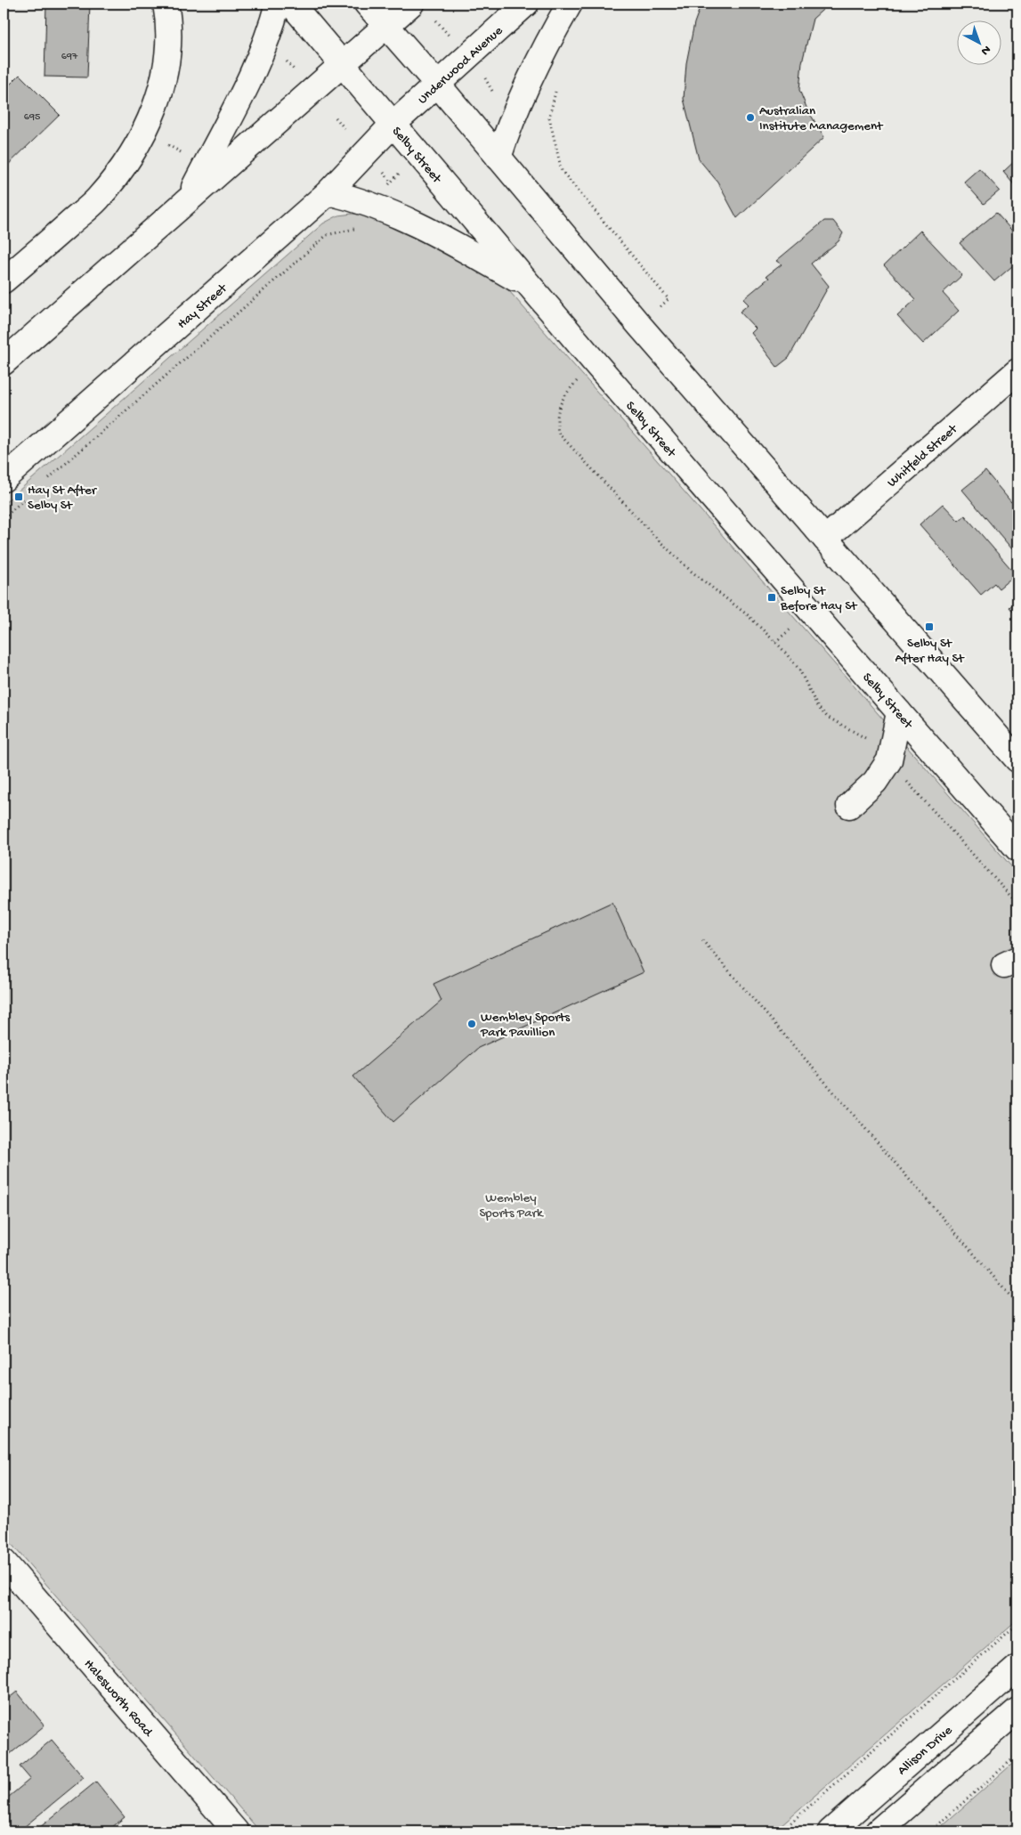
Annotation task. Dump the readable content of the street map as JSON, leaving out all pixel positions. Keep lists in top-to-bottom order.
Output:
{
  "streets": {
    "main road": [
      "Underwood Avenue",
      "Selby Street",
      "Hay Street",
      "Whitfeld Street",
      "Halesworth Road",
      "Allison Drive"
    ]
  },
  "crossings": [
    ["Underwood Avenue", "Selby Street"],
    ["Underwood Avenue", "Hay Street"],
    ["Selby Street", "Hay Street"]
  ],
  "parks": ["Wembley Sports Park"],
  "places": {
    "other": ["Australian Institute Management", "Wembley Sports Park Pavillion"],
    "transit": ["Hay St After Selby St", "Selby St Before Hay St", "Selby St After Hay St"]
  },
  "house_numbers": ["697", "695"],
  "north": "bottom right"
}
